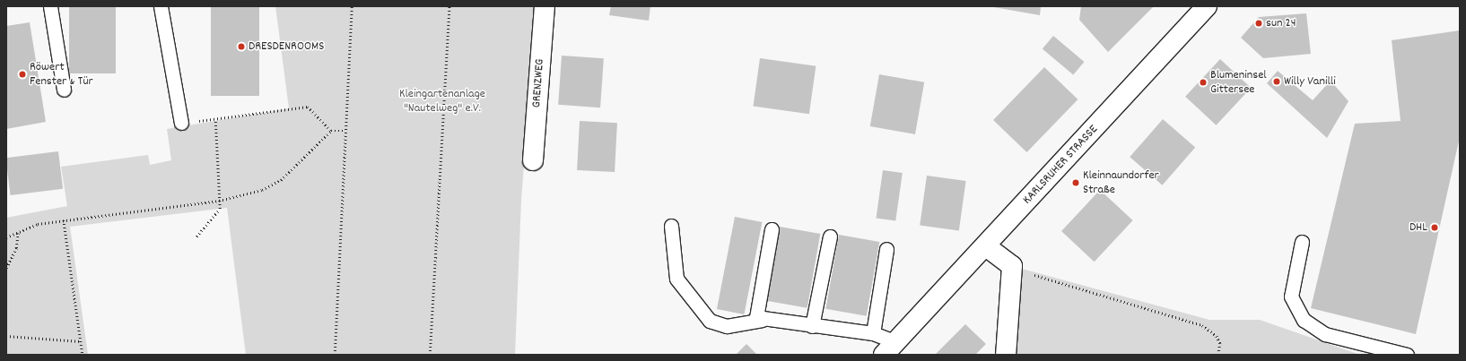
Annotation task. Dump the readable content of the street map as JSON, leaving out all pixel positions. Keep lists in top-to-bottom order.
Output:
{
  "streets": {
    "street": ["GRENZWEG", "KARLSRUHER STRASSE"]
  },
  "parks": ["Kleingartenanlage \"Nautelweg\" e.V."],
  "places": [
    "sun 24",
    "DRESDENROOMS",
    "Röwert Fenster & Tür",
    "Willy Vanilli",
    "Blumeninsel Gittersee",
    "Kleinnaundorfer Straße",
    "DHL"
  ]
}
